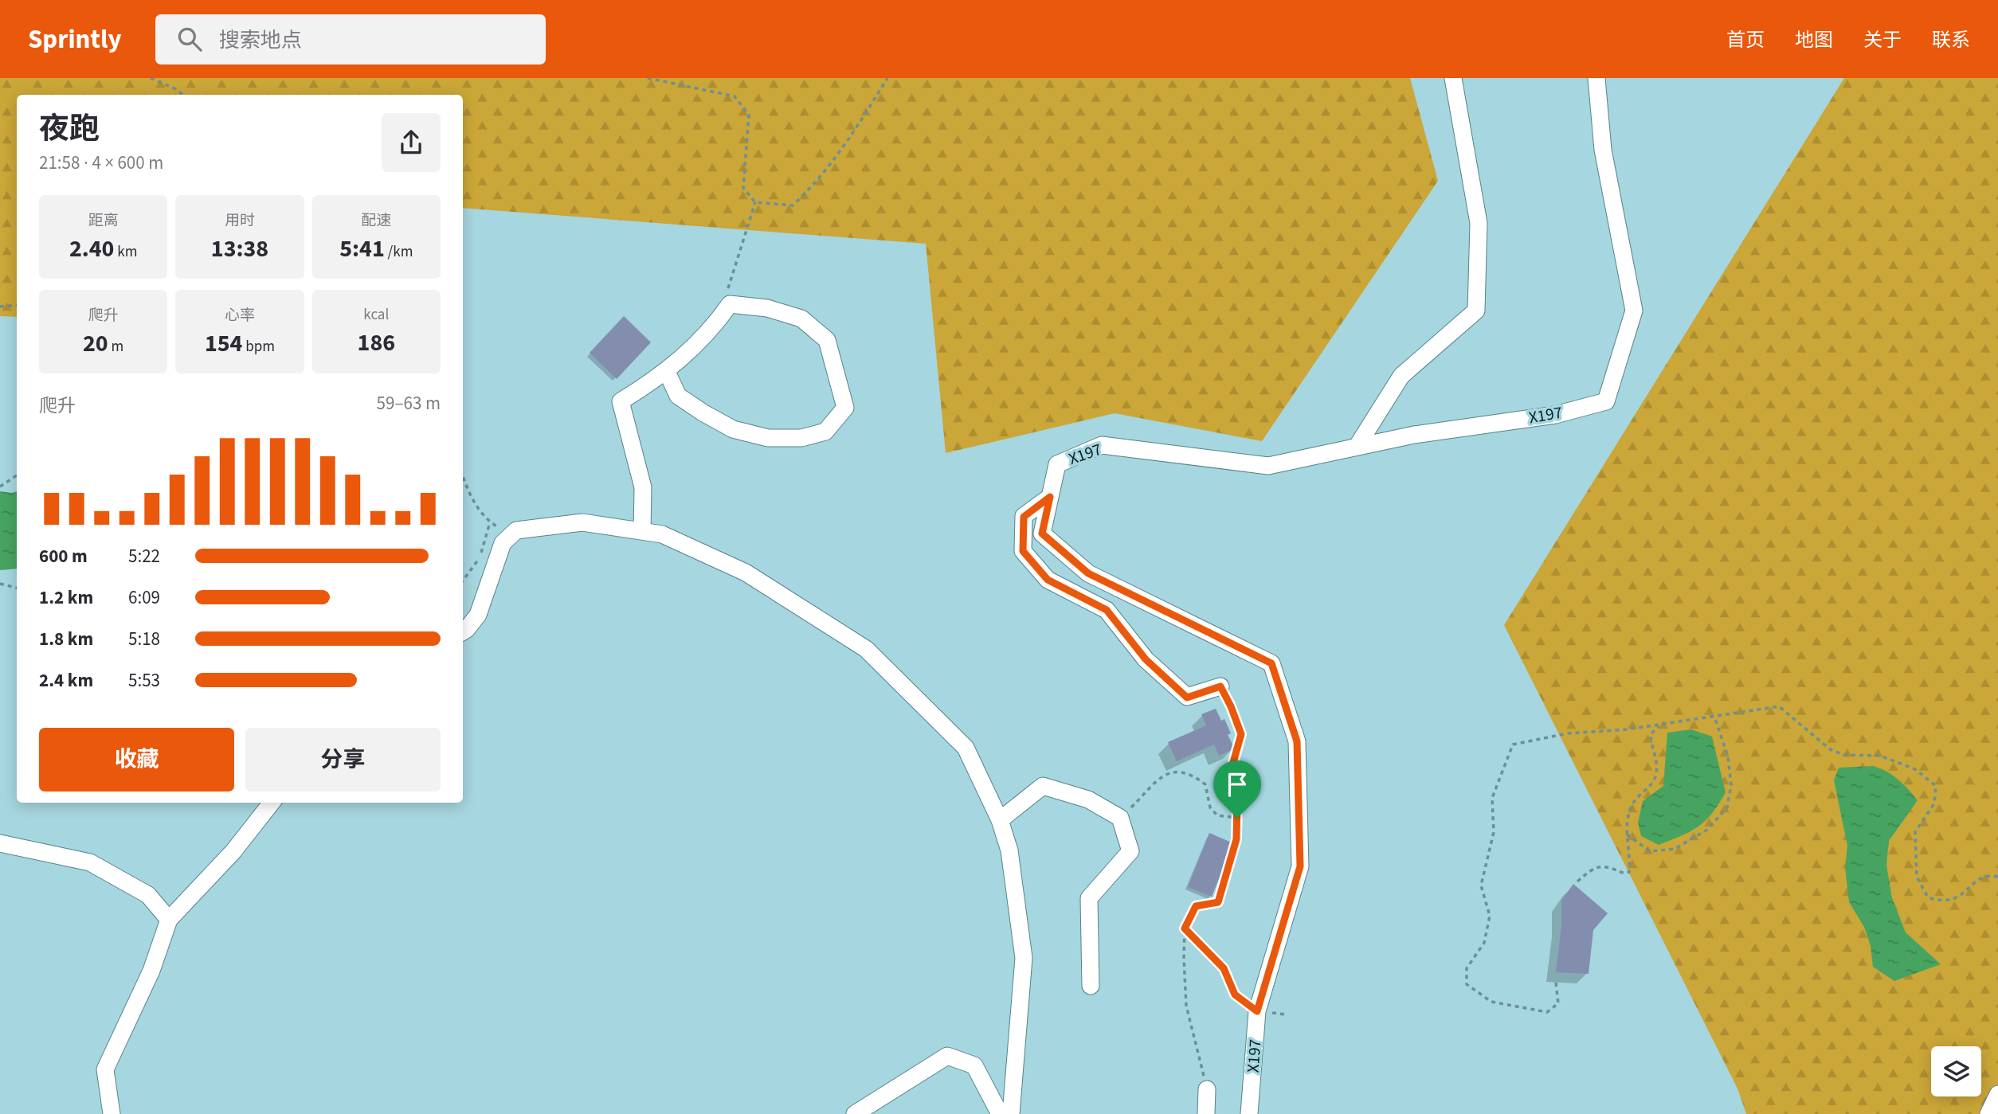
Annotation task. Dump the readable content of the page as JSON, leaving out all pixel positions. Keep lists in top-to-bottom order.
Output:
{
  "streets": {
    "street": ["X197"]
  },
  "page": {
    "header": "Sprintly",
    "search": "搜索地点",
    "nav": [
      "首页",
      "地图",
      "关于",
      "联系"
    ],
    "heading": ["夜跑", "21:58 · 4 × 600 m"],
    "stats": [
      ["距离", "2.40 km"],
      ["用时", "13:38"],
      ["配速", "5:41 /km"],
      ["爬升", "20 m"],
      ["心率", "154 bpm"],
      ["kcal", "186"]
    ],
    "chart": ["爬升", "59–63 m"],
    "list": [
      {
        "name": "600 m",
        "note": "5:22"
      },
      {
        "name": "1.2 km",
        "note": "6:09"
      },
      {
        "name": "1.8 km",
        "note": "5:18"
      },
      {
        "name": "2.4 km",
        "note": "5:53"
      }
    ],
    "buttons": ["收藏", "分享"]
  }
}
